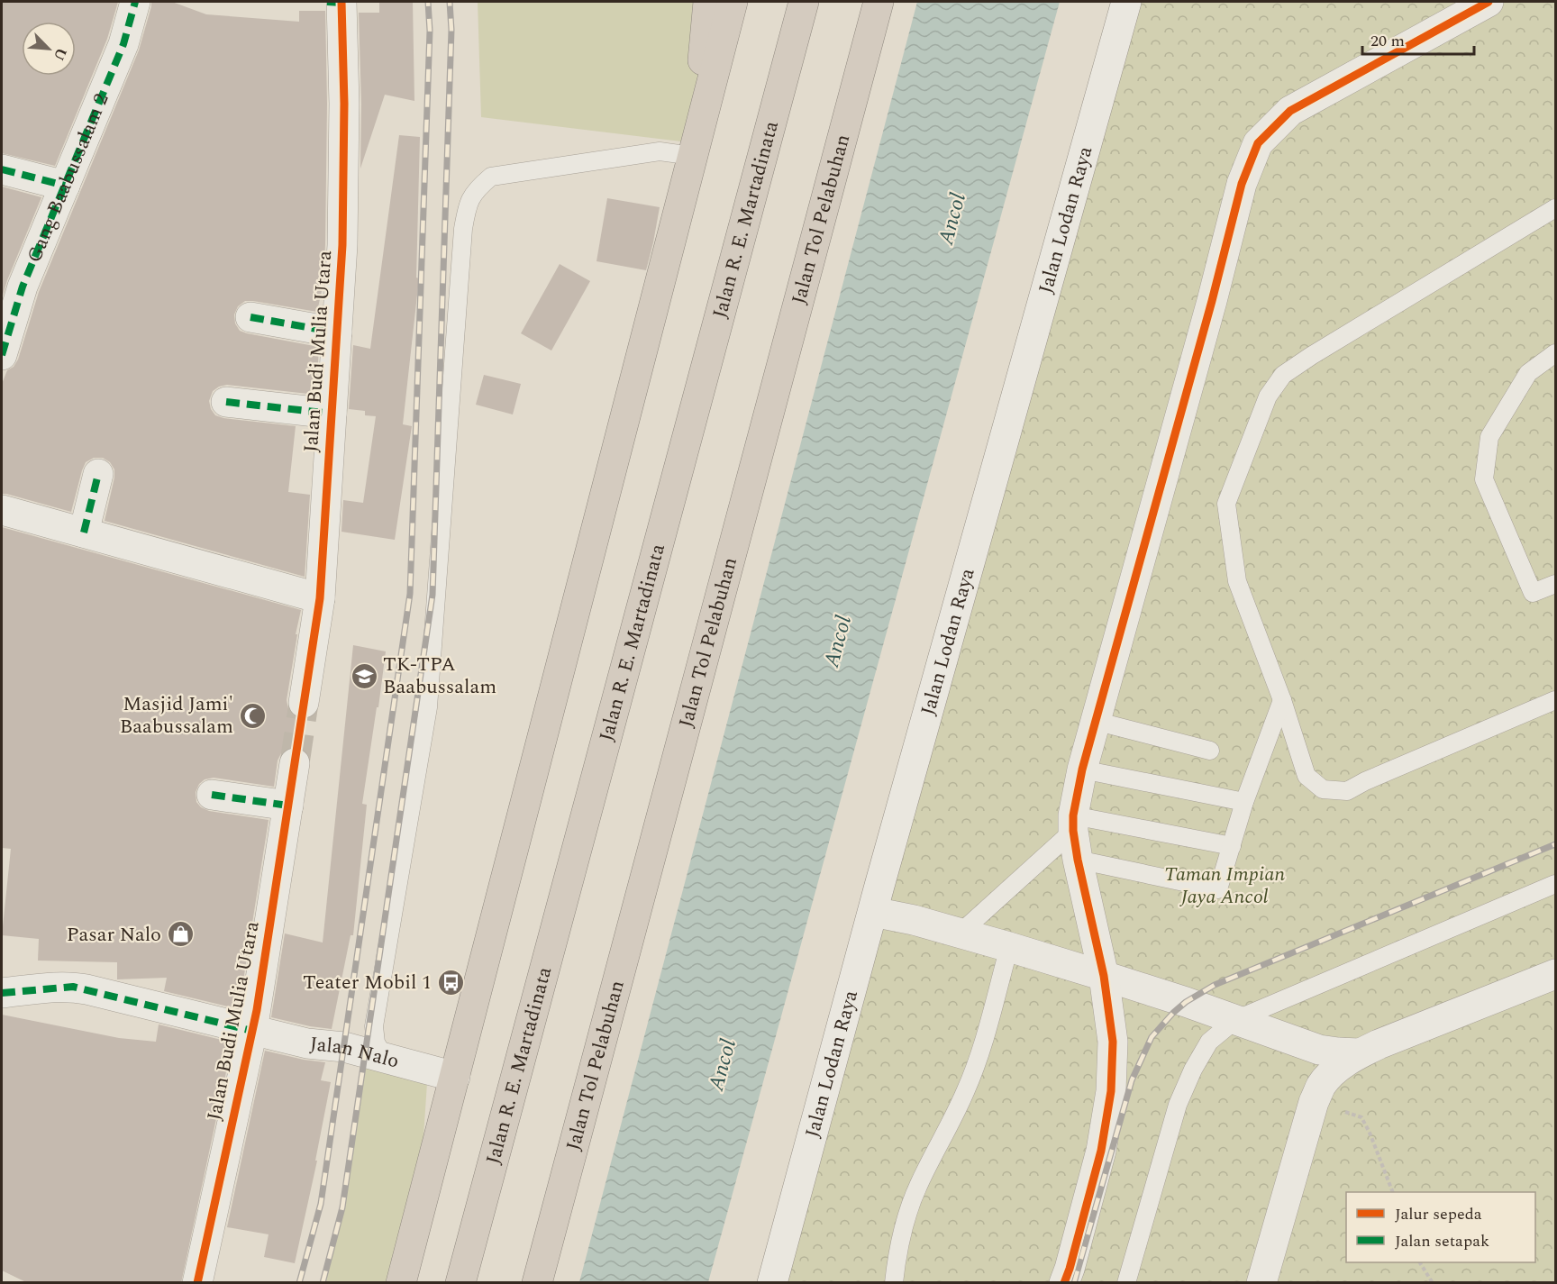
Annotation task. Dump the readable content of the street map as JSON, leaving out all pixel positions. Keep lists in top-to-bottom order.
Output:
{
  "streets": {
    "highway": ["Jalan R. E. Martadinata", "Jalan Tol Pelabuhan"],
    "street": [
      "Gang Baabussalam 2",
      "Jalan Lodan Raya",
      "Jalan Budi Mulia Utara",
      "Jalan Nalo"
    ]
  },
  "crossings": [
    ["Jalan Budi Mulia Utara", "Jalan Nalo"]
  ],
  "water": ["Ancol"],
  "parks": ["Taman Impian Jaya Ancol"],
  "places": {
    "school or university": ["TK-TPA Baabussalam"],
    "mosque": ["Masjid Jami' Baabussalam"],
    "shop": ["Pasar Nalo"],
    "bus stop": ["Teater Mobil 1"]
  },
  "legend": ["Jalur sepeda", "Jalan setapak"],
  "scale_bar": "20 m",
  "north": "bottom right"
}
